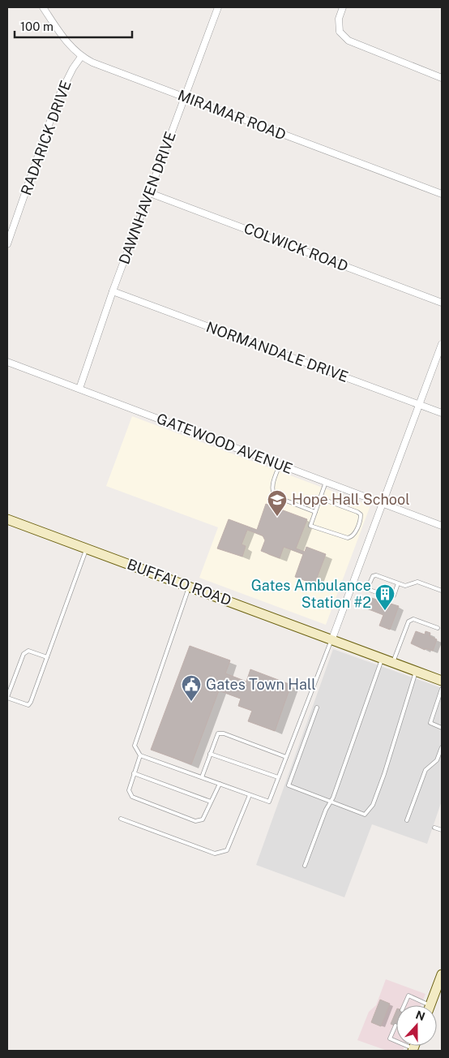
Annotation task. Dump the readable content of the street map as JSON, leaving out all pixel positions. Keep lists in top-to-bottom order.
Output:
{
  "streets": {
    "main road": ["BUFFALO ROAD"],
    "street": [
      "MIRAMAR ROAD",
      "RADARICK DRIVE",
      "DAWNHAVEN DRIVE",
      "COLWICK ROAD",
      "NORMANDALE DRIVE",
      "GATEWOOD AVENUE"
    ]
  },
  "crossings": [
    ["MIRAMAR ROAD", "RADARICK DRIVE"],
    ["MIRAMAR ROAD", "DAWNHAVEN DRIVE"],
    ["DAWNHAVEN DRIVE", "COLWICK ROAD"],
    ["DAWNHAVEN DRIVE", "NORMANDALE DRIVE"],
    ["DAWNHAVEN DRIVE", "GATEWOOD AVENUE"]
  ],
  "places": {
    "school or university": ["Hope Hall School"],
    "building": ["Gates Ambulance Station #2"],
    "public building": ["Gates Town Hall"]
  },
  "scale_bar": "100 m",
  "north": "top"
}
